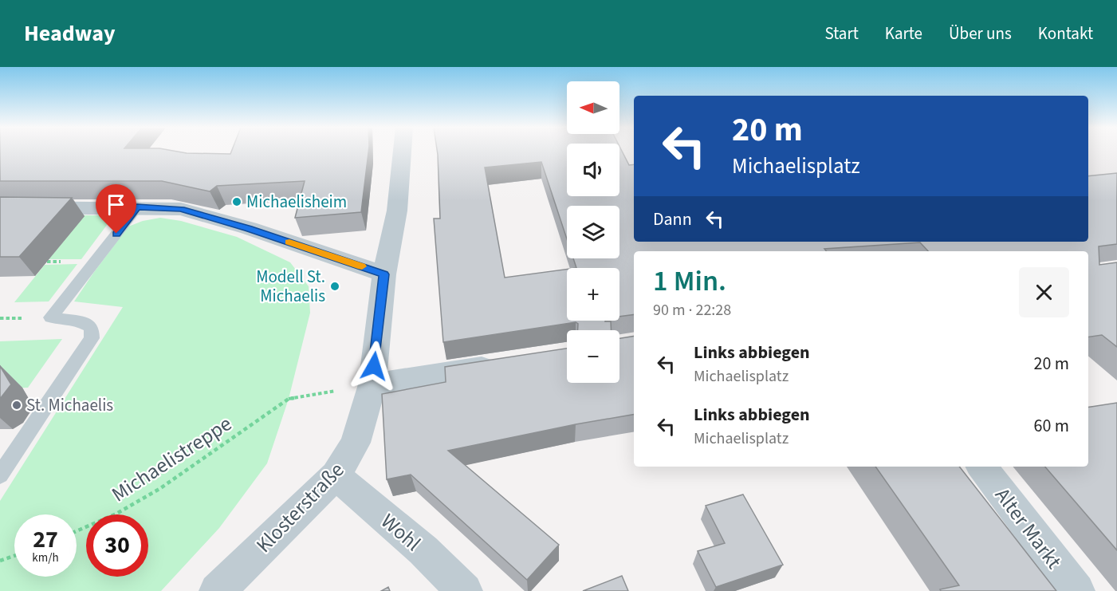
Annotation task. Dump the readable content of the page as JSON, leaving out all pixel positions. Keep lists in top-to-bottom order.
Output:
{
  "streets": {
    "street": ["Klosterstraße", "Alter Markt", "Wohl"],
    "path": ["Michaelistreppe"]
  },
  "crossings": [
    ["Michaelistreppe", "Klosterstraße"],
    ["Klosterstraße", "Wohl"]
  ],
  "places": ["Michaelisheim", "Modell St. Michaelis", "St. Michaelis"],
  "north": "left",
  "page": {
    "header": "Headway",
    "nav": [
      "Start",
      "Karte",
      "Über uns",
      "Kontakt"
    ],
    "map_buttons": ["+", "−"],
    "turn": ["20 m", "Michaelisplatz"],
    "then": "Dann",
    "heading": ["1 Min.", "90 m · 22:28"],
    "list": [
      {
        "name": "Links abbiegen",
        "note": "Michaelisplatz",
        "value": "20 m"
      },
      {
        "name": "Links abbiegen",
        "note": "Michaelisplatz",
        "value": "60 m"
      }
    ],
    "speed": "27 km/h",
    "limit": "30"
  }
}
